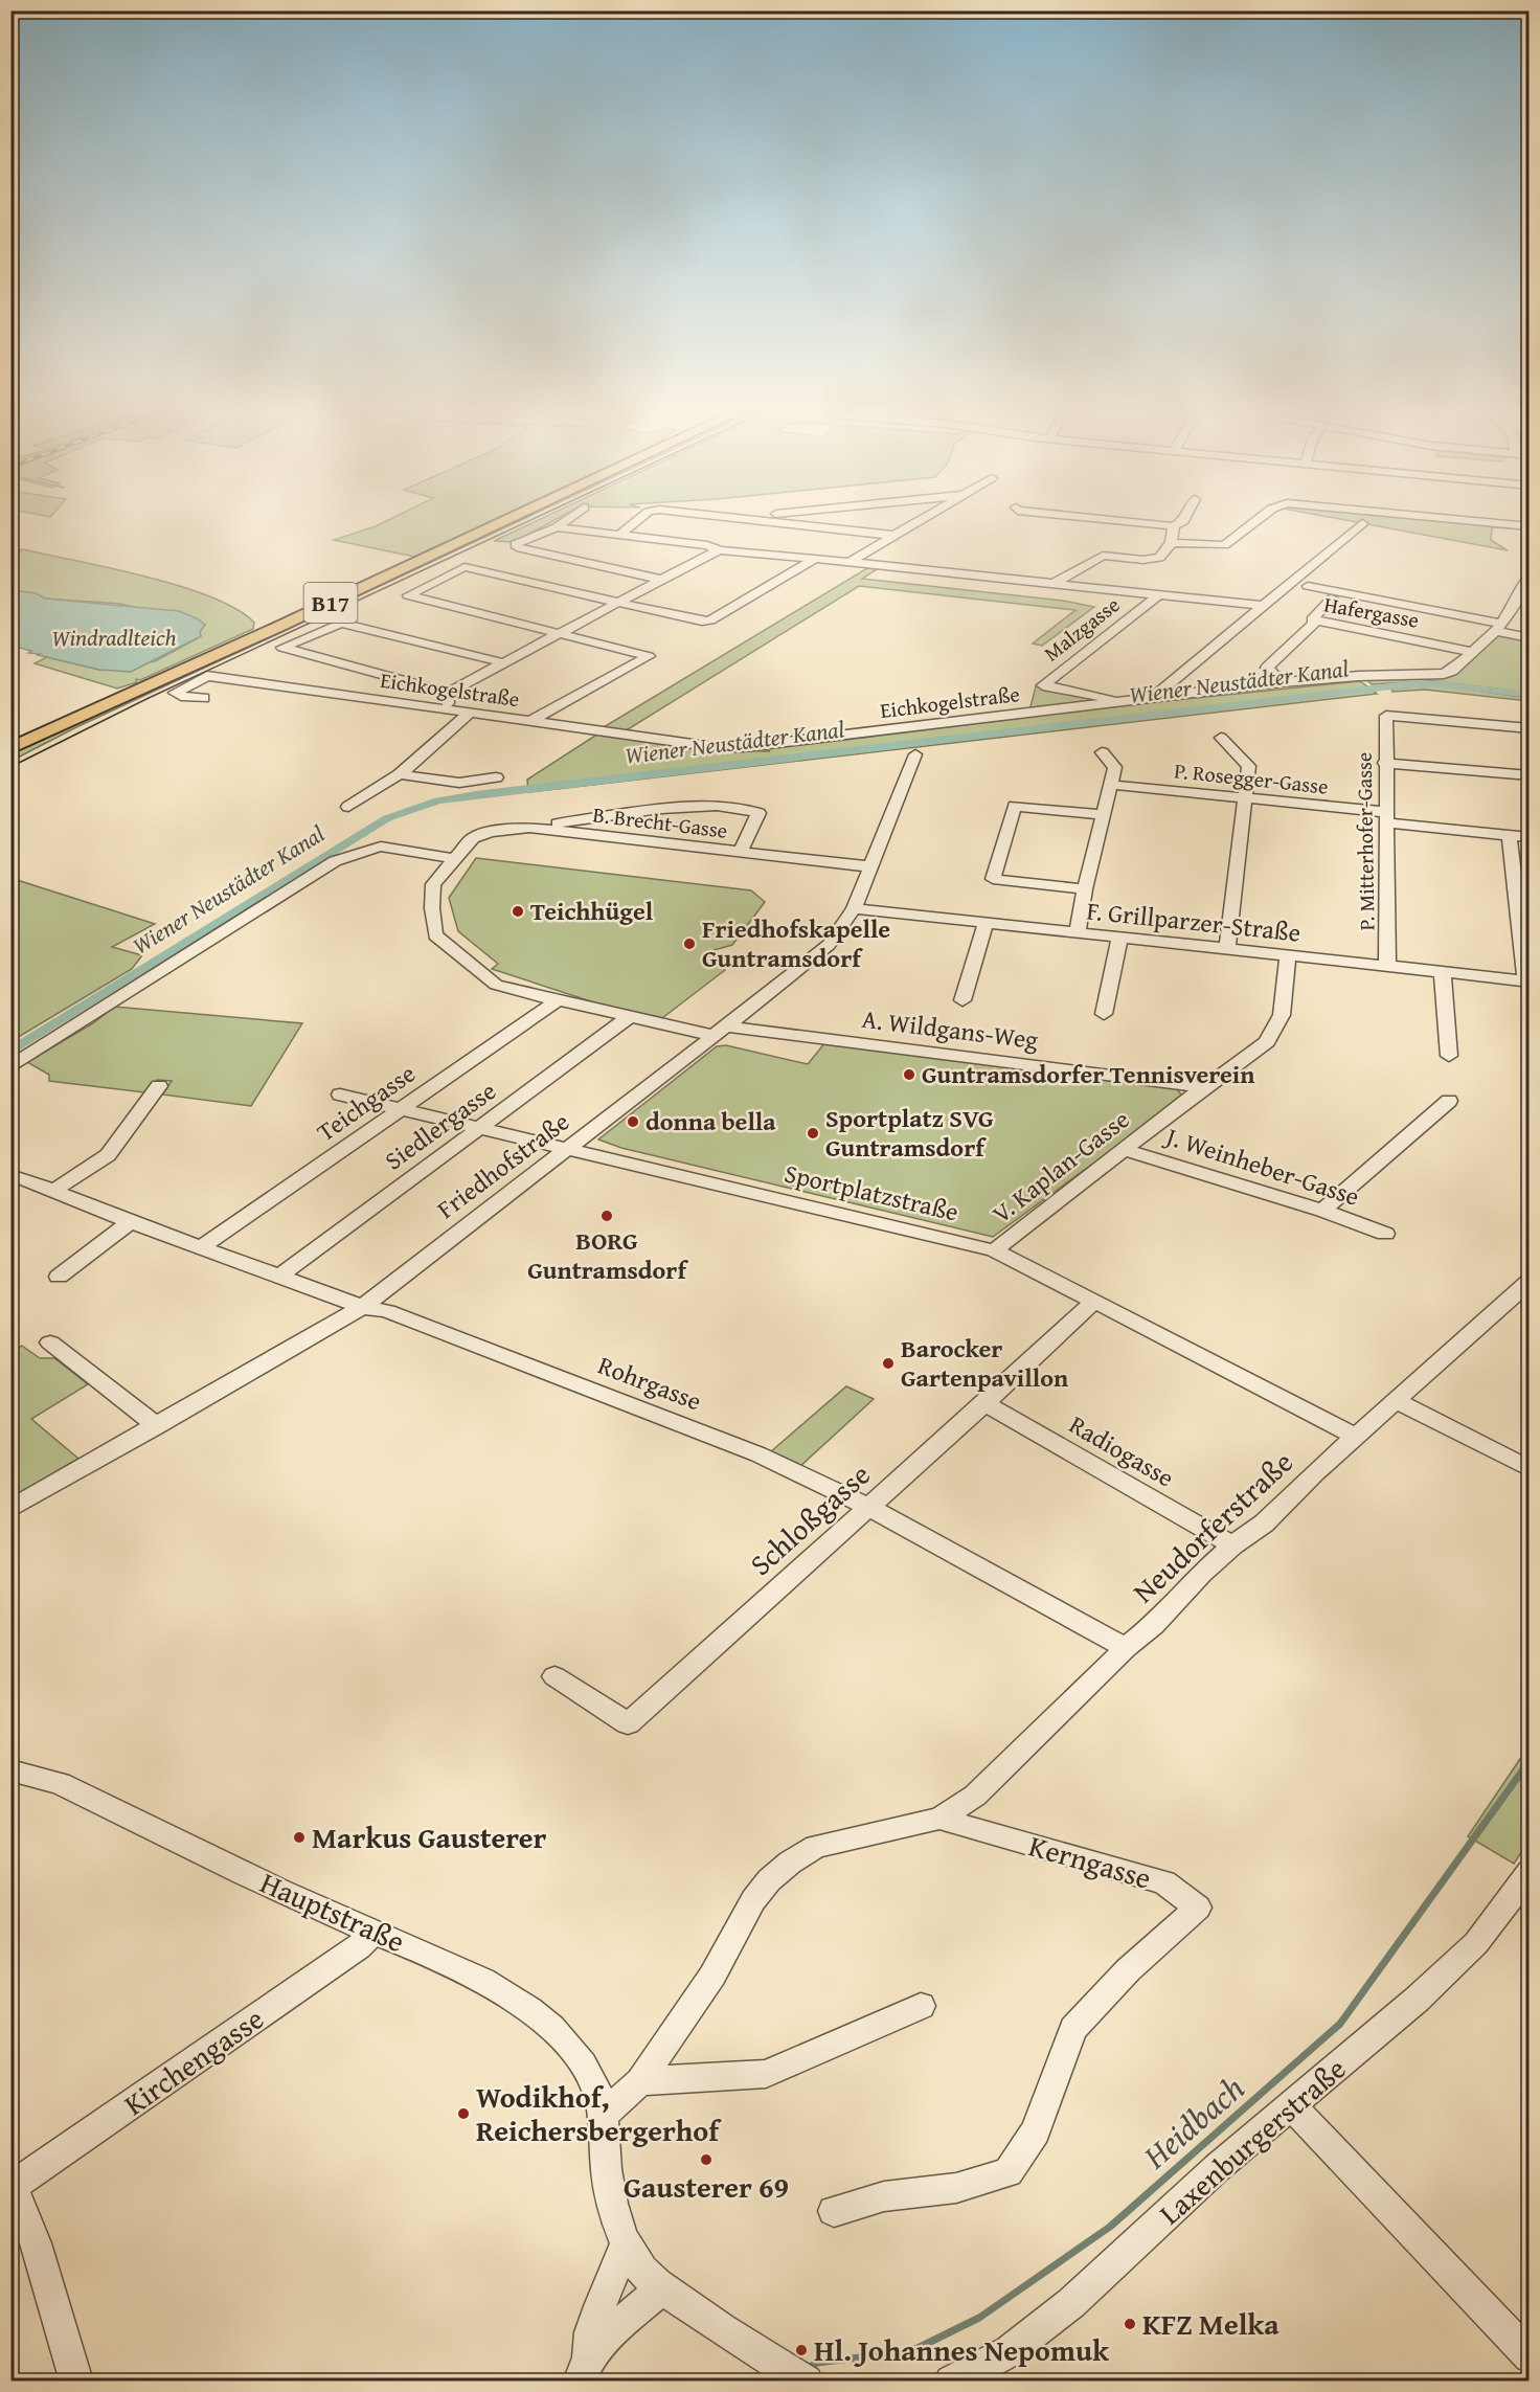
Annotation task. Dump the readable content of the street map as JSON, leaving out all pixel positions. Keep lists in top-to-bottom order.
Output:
{
  "streets": {
    "main road": ["B17"],
    "street": [
      "Hafergasse",
      "Malzgasse",
      "Eichkogelstraße",
      "P. Rosegger-Gasse",
      "B. Brecht-Gasse",
      "P. Mitterhofer-Gasse",
      "F. Grillparzer-Straße",
      "A. Wildgans-Weg",
      "Teichgasse",
      "Siedlergasse",
      "Friedhofstraße",
      "V. Kaplan-Gasse",
      "J. Weinheber-Gasse",
      "Sportplatzstraße",
      "Rohrgasse",
      "Radiogasse",
      "Schloßgasse",
      "Neudorferstraße",
      "Kerngasse",
      "Hauptstraße",
      "Kirchengasse",
      "Laxenburgerstraße"
    ]
  },
  "crossings": [
    ["Hafergasse", "Eichkogelstraße"],
    ["Malzgasse", "Eichkogelstraße"],
    ["P. Rosegger-Gasse", "P. Mitterhofer-Gasse"],
    ["B. Brecht-Gasse", "Friedhofstraße"],
    ["P. Mitterhofer-Gasse", "F. Grillparzer-Straße"],
    ["F. Grillparzer-Straße", "Friedhofstraße"],
    ["F. Grillparzer-Straße", "V. Kaplan-Gasse"],
    ["A. Wildgans-Weg", "Friedhofstraße"],
    ["A. Wildgans-Weg", "V. Kaplan-Gasse"],
    ["Teichgasse", "Sportplatzstraße"],
    ["Teichgasse", "Rohrgasse"],
    ["Siedlergasse", "Sportplatzstraße"],
    ["Siedlergasse", "Rohrgasse"],
    ["Friedhofstraße", "Sportplatzstraße"],
    ["Friedhofstraße", "Rohrgasse"],
    ["V. Kaplan-Gasse", "J. Weinheber-Gasse"],
    ["V. Kaplan-Gasse", "Sportplatzstraße"],
    ["Sportplatzstraße", "Schloßgasse"],
    ["Sportplatzstraße", "Neudorferstraße"],
    ["Rohrgasse", "Schloßgasse"],
    ["Rohrgasse", "Neudorferstraße"],
    ["Radiogasse", "Schloßgasse"],
    ["Radiogasse", "Neudorferstraße"],
    ["Neudorferstraße", "Kerngasse"],
    ["Kerngasse", "Hauptstraße"],
    ["Hauptstraße", "Kirchengasse"]
  ],
  "water": ["Windradlteich", "Wiener Neustädter Kanal", "Heidbach"],
  "places": [
    "Teichhügel",
    "Friedhofskapelle Guntramsdorf",
    "Guntramsdorfer Tennisverein",
    "donna bella",
    "Sportplatz SVG Guntramsdorf",
    "BORG Guntramsdorf",
    "Barocker Gartenpavillon",
    "Markus Gausterer",
    "Wodikhof, Reichersbergerhof",
    "Gausterer 69",
    "KFZ Melka",
    "Hl. Johannes Nepomuk"
  ]
}
